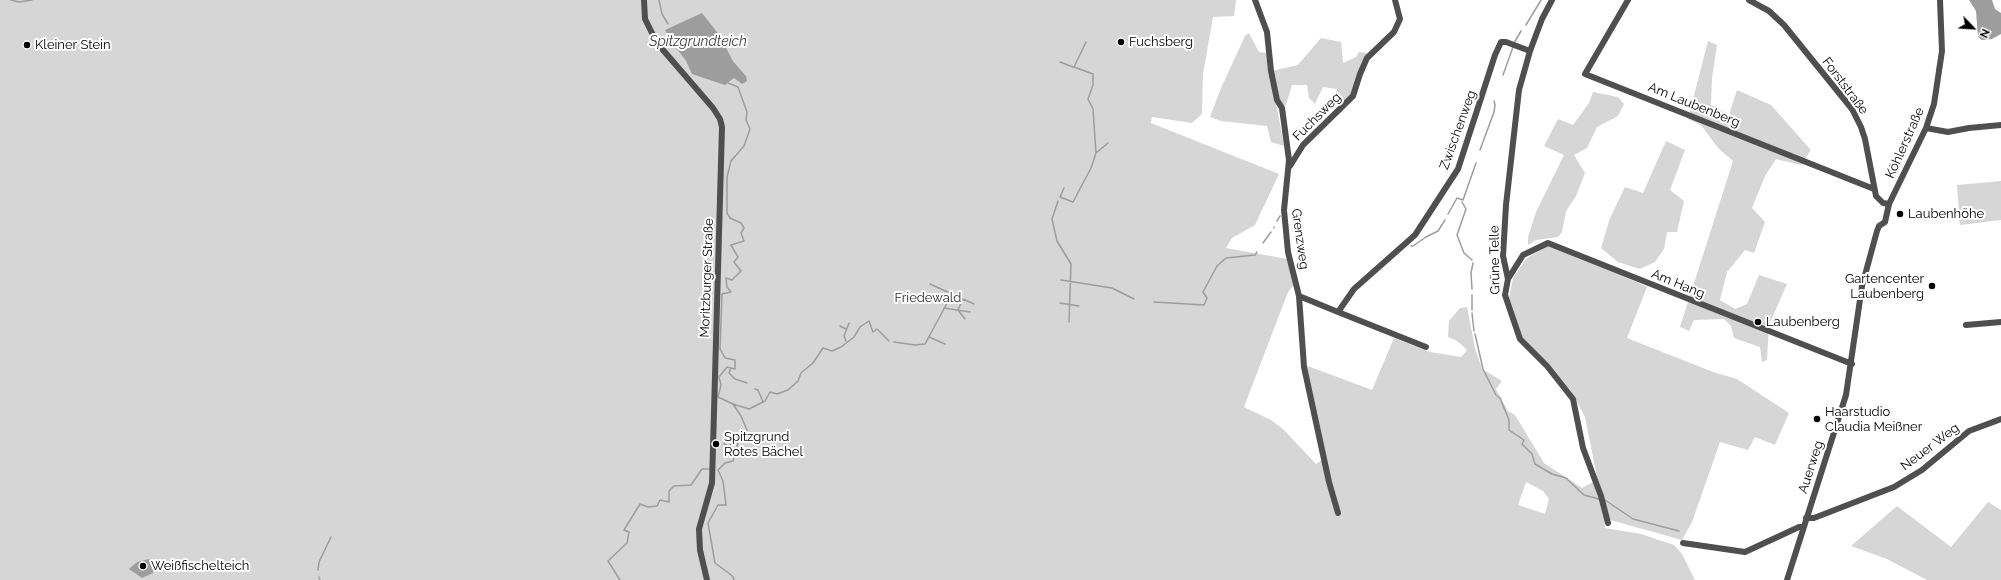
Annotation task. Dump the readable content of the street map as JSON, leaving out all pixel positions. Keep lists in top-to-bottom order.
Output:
{
  "streets": {
    "street": [
      "Forststraße",
      "Am Laubenberg",
      "Fuchsweg",
      "Zwischenweg",
      "Köhlerstraße",
      "Grenzweg",
      "Grüne Telle",
      "Moritzburger Straße",
      "Am Hang",
      "Neuer Weg",
      "Auerweg"
    ]
  },
  "crossings": [
    ["Forststraße", "Am Laubenberg"],
    ["Fuchsweg", "Grenzweg"],
    ["Zwischenweg", "Grüne Telle"],
    ["Köhlerstraße", "Auerweg"],
    ["Grüne Telle", "Am Hang"],
    ["Am Hang", "Auerweg"],
    ["Neuer Weg", "Auerweg"]
  ],
  "water": ["Spitzgrundteich"],
  "parks": ["Friedewald"],
  "places": [
    "Fuchsberg",
    "Kleiner Stein",
    "Laubenhöhe",
    "Gartencenter Laubenberg",
    "Laubenberg",
    "Haarstudio Claudia Meißner",
    "Spitzgrund Rotes Bächel",
    "Weißfischelteich"
  ],
  "north": "bottom right"
}
